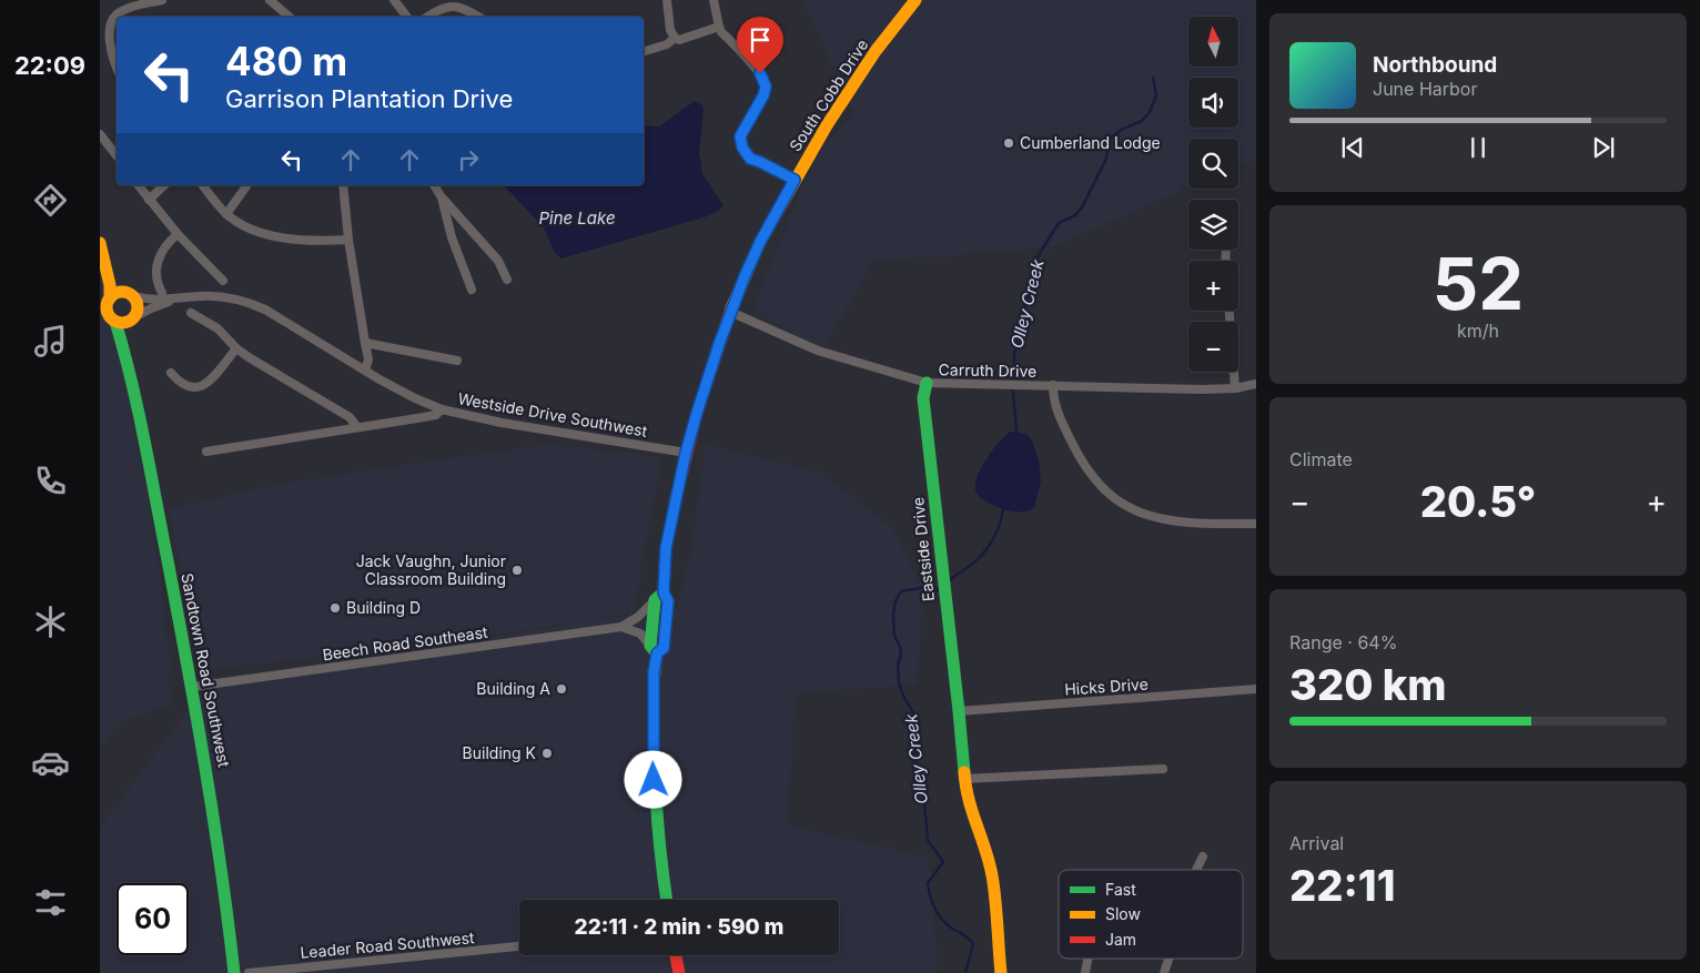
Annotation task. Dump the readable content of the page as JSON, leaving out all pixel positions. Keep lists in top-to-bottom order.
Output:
{
  "streets": {
    "street": [
      "South Cobb Drive",
      "Carruth Drive",
      "Westside Drive Southwest",
      "Eastside Drive",
      "Beech Road Southeast",
      "Sandtown Road Southwest",
      "Hicks Drive",
      "Leader Road Southwest"
    ]
  },
  "crossings": [
    ["South Cobb Drive", "Carruth Drive"],
    ["South Cobb Drive", "Westside Drive Southwest"],
    ["South Cobb Drive", "Beech Road Southeast"],
    ["Carruth Drive", "Eastside Drive"],
    ["Westside Drive Southwest", "Sandtown Road Southwest"],
    ["Eastside Drive", "Hicks Drive"],
    ["Beech Road Southeast", "Sandtown Road Southwest"]
  ],
  "water": ["Pine Lake", "Olley Creek"],
  "places": [
    "Cumberland Lodge",
    "Jack Vaughn, Junior Classroom Building",
    "Building D",
    "Building A",
    "Building K"
  ],
  "legend": ["Fast", "Slow", "Jam"],
  "north": "top",
  "page": {
    "tabs": "22:09",
    "map_buttons": ["+", "−"],
    "turn": ["480 m", "Garrison Plantation Drive"],
    "song": ["Northbound", "June Harbor"],
    "tile": [
      ["52", "km/h"],
      "Climate",
      ["Range · 64%", "320 km"],
      ["Arrival", "22:11"]
    ],
    "heat": ["−", "20.5°", "+"],
    "limit": "60",
    "trip": "22:11 · 2 min · 590 m"
  }
}
